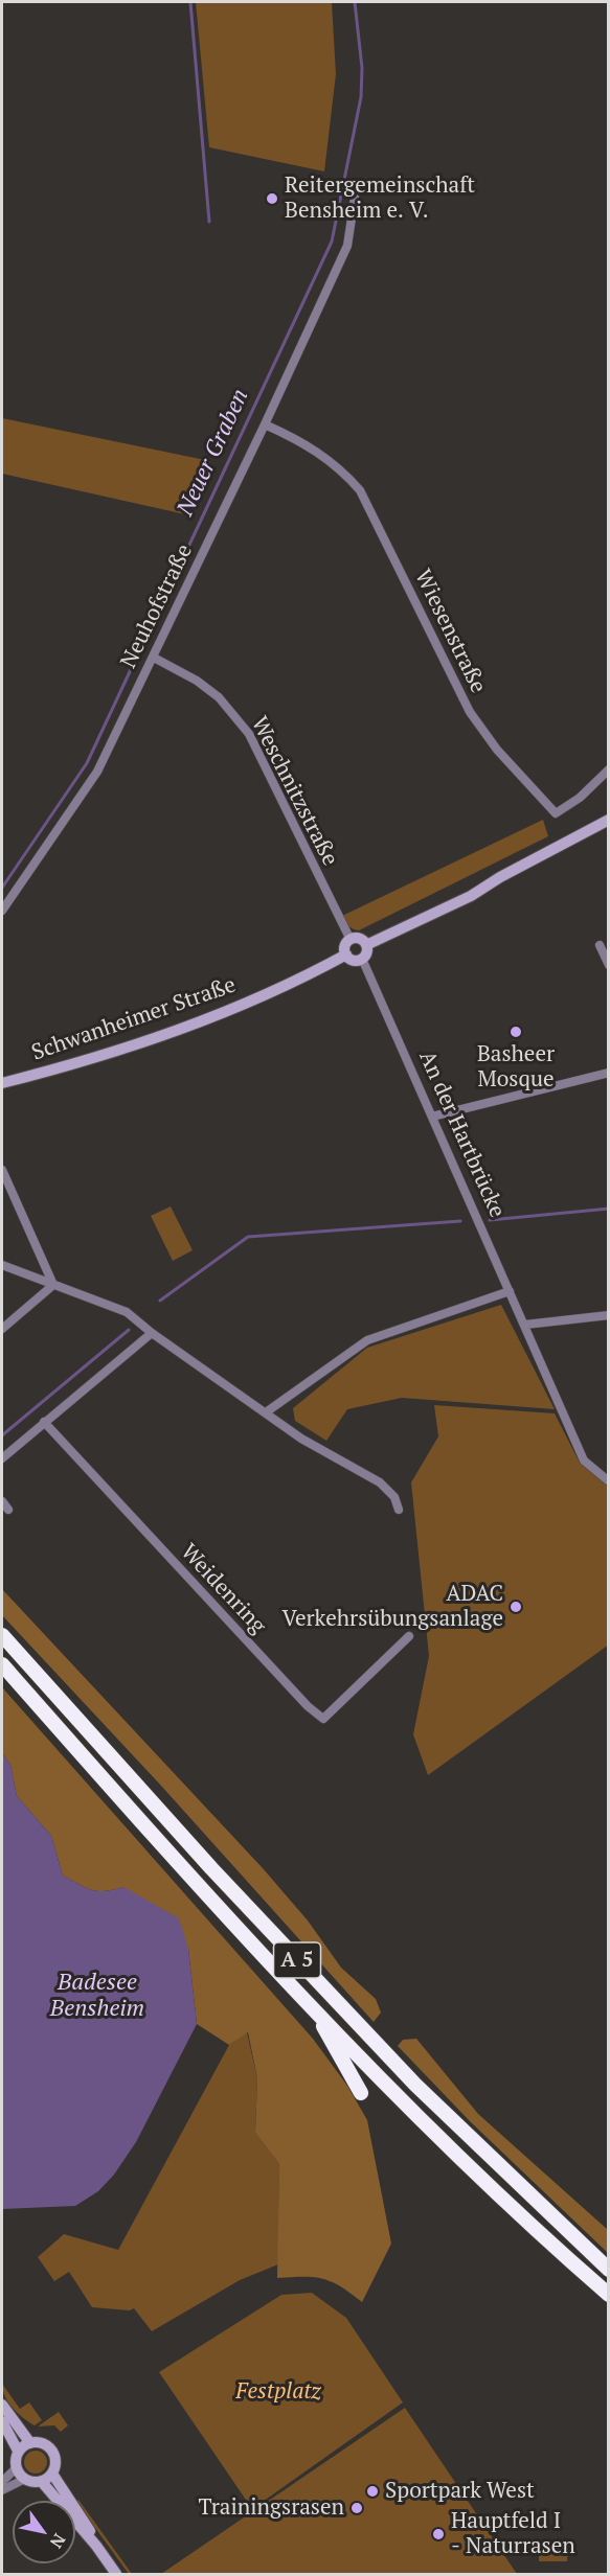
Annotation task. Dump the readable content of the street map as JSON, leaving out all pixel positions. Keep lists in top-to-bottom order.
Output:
{
  "streets": {
    "highway": ["A 5"],
    "main road": ["Schwanheimer Straße"],
    "street": [
      "Neuhofstraße",
      "Wiesenstraße",
      "Weschnitzstraße",
      "An der Hartbrücke",
      "Weidenring"
    ]
  },
  "crossings": [
    ["Neuhofstraße", "Wiesenstraße"],
    ["Neuhofstraße", "Weschnitzstraße"],
    ["Weschnitzstraße", "Schwanheimer Straße"],
    ["Weschnitzstraße", "An der Hartbrücke"],
    ["Schwanheimer Straße", "An der Hartbrücke"]
  ],
  "water": ["Neuer Graben", "Badesee Bensheim"],
  "parks": ["Festplatz"],
  "places": [
    "Reitergemeinschaft Bensheim e. V.",
    "Basheer Mosque",
    "ADAC Verkehrsübungsanlage",
    "Sportpark West",
    "Trainingsrasen",
    "Hauptfeld I - Naturrasen"
  ],
  "north": "bottom right"
}
